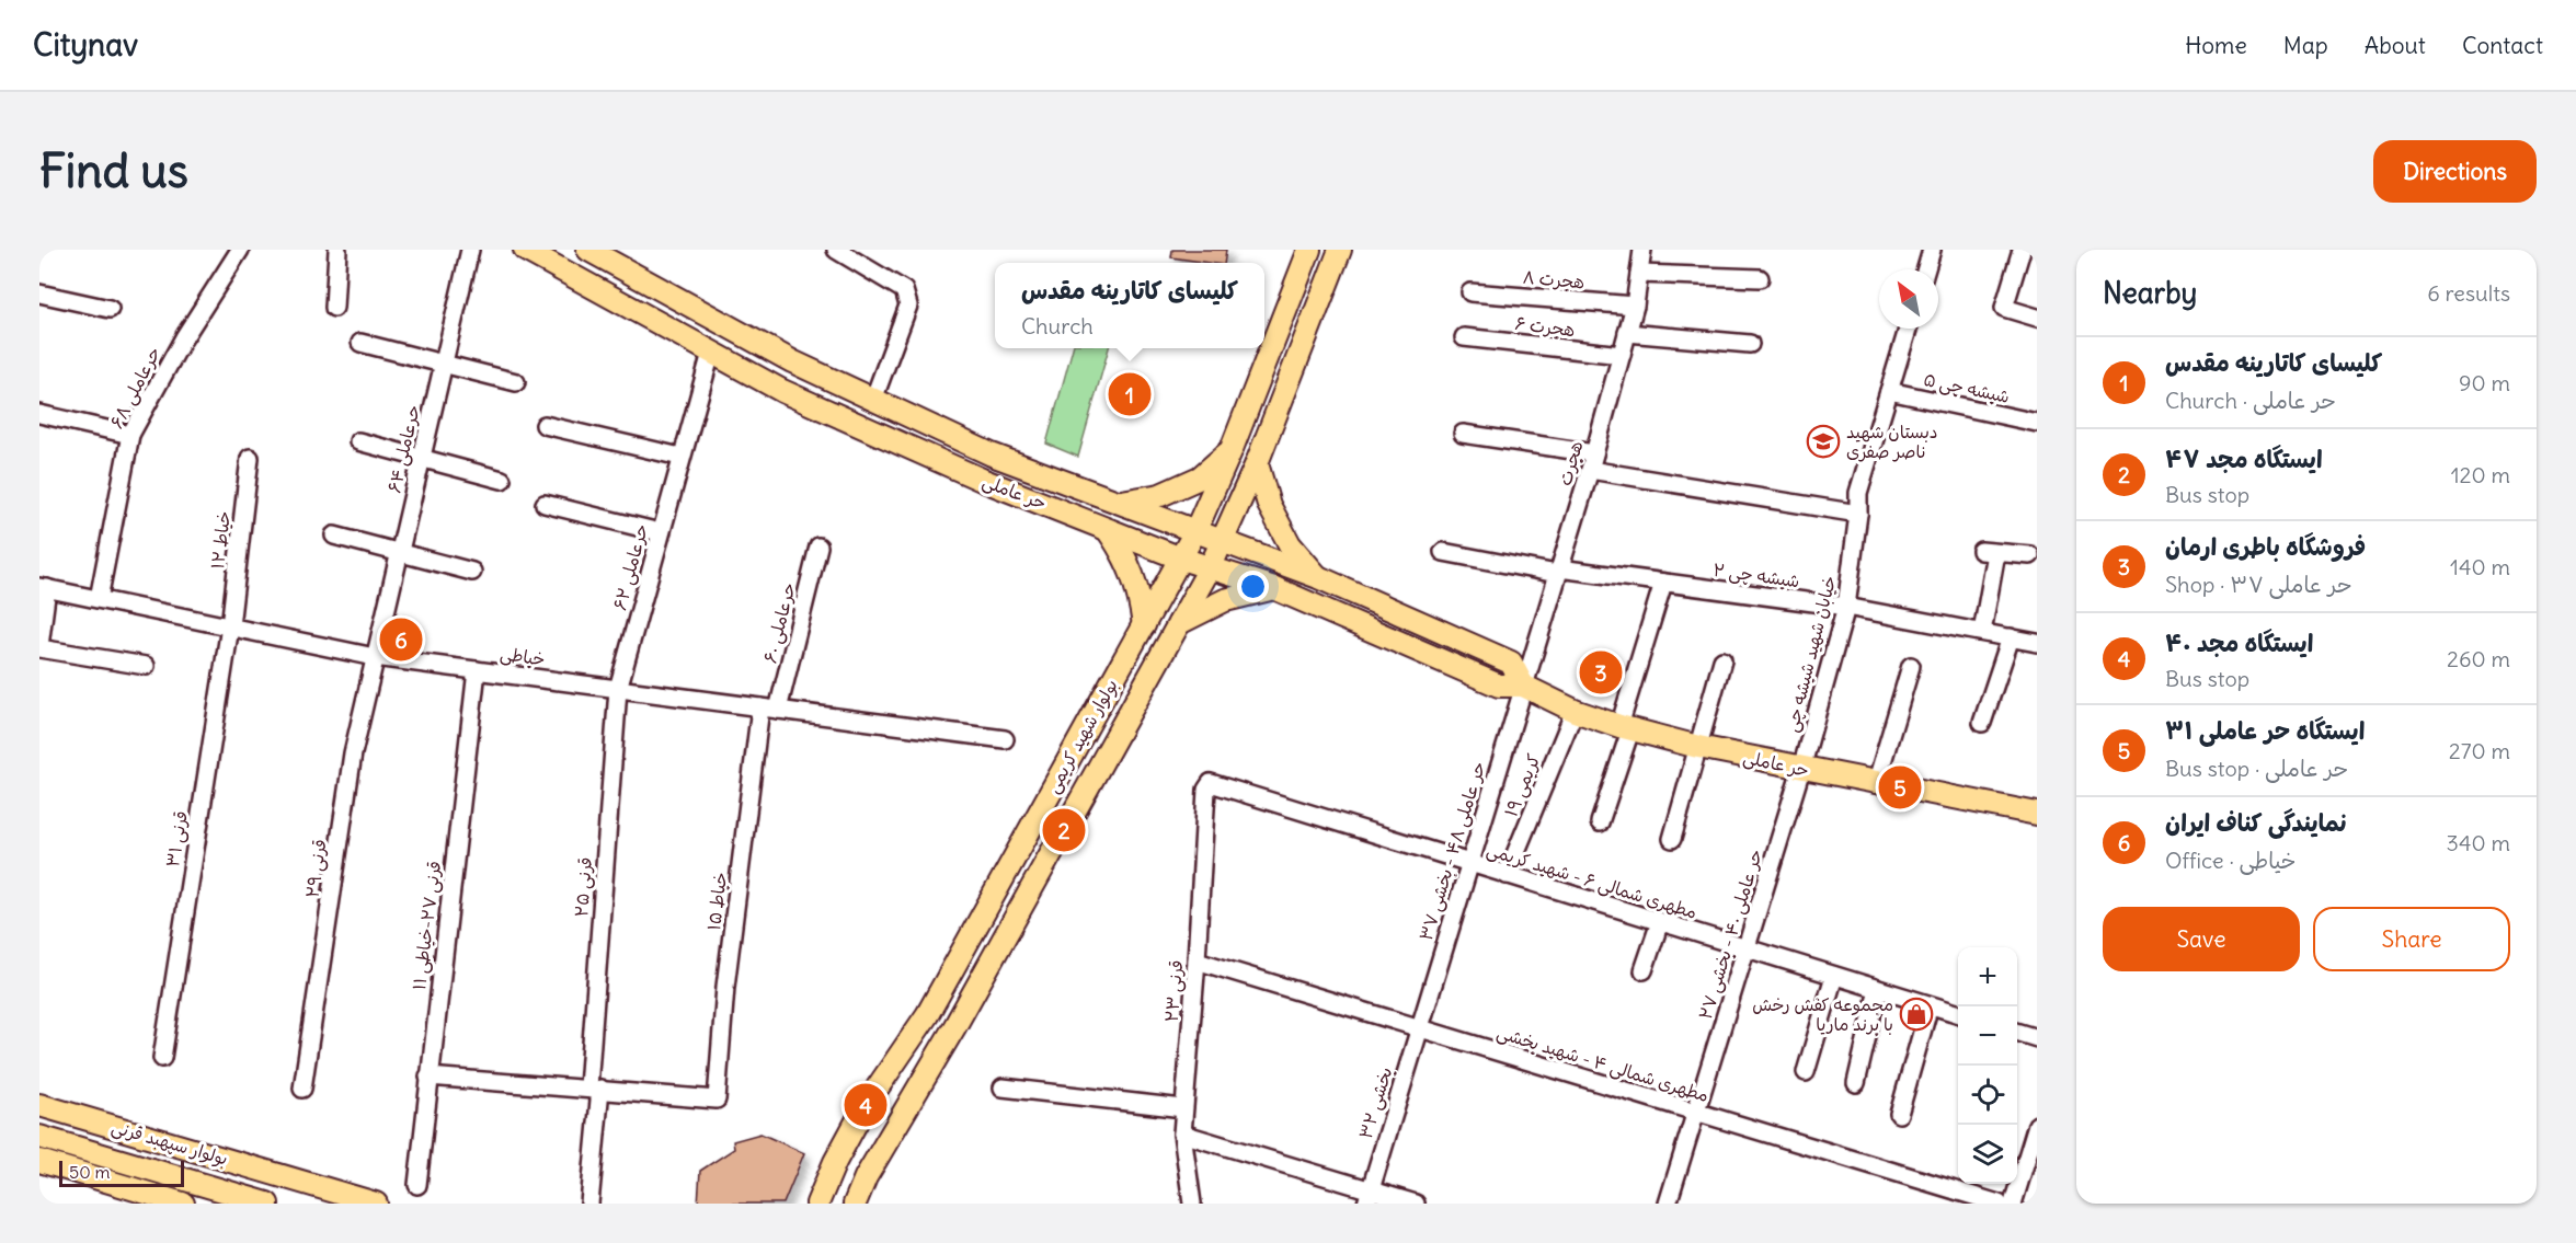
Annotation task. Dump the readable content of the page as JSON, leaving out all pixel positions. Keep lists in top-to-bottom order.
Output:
{
  "streets": {
    "main road": ["حر عاملی", "بولوار شهید کریمی", "بولوار سپهبد قرنی"],
    "street": [
      "هجرت ۸",
      "هجرت ۶",
      "حرعاملی ۶۸",
      "شیشه چی ۵",
      "حرعاملی ۶۴",
      "هجرت",
      "خیاط ۱۲",
      "حرعاملی ۶۲",
      "شیشه چی ۲",
      "حرعاملی ۶۰",
      "خیابان شهید شیشه چی",
      "خیاطی",
      "کریمی ۱۹",
      "قرنی ۳۱",
      "حر عاملی ۴۸ - بخشی ۳۷",
      "قرنی ۲۹",
      "مطهری شمالی ۶ - شهید کریمی",
      "قرنی ۲۵",
      "خیاط ۱۵",
      "قرنی ۲۷-خیاطی ۱۱",
      "حر عاملی ۴۰ - بخشی ۲۷",
      "قرنی ۲۳",
      "مطهری شمالی ۴ - شهید بخشی",
      "بخشی ۳۲"
    ]
  },
  "crossings": [
    ["هجرت ۸", "هجرت"],
    ["هجرت ۶", "هجرت"],
    ["حرعاملی ۶۸", "خیاطی"],
    ["شیشه چی ۵", "خیابان شهید شیشه چی"],
    ["حرعاملی ۶۴", "خیاطی"],
    ["حرعاملی ۶۴", "قرنی ۲۹"],
    ["هجرت", "حر عاملی"],
    ["هجرت", "شیشه چی ۲"],
    ["هجرت", "حر عاملی ۴۸ - بخشی ۳۷"],
    ["حر عاملی", "حرعاملی ۶۲"],
    ["حر عاملی", "خیابان شهید شیشه چی"],
    ["حر عاملی", "بولوار شهید کریمی"],
    ["حر عاملی", "کریمی ۱۹"],
    ["حر عاملی", "حر عاملی ۴۸ - بخشی ۳۷"],
    ["حر عاملی", "حر عاملی ۴۰ - بخشی ۲۷"],
    ["خیاط ۱۲", "خیاطی"],
    ["خیاط ۱۲", "قرنی ۳۱"],
    ["حرعاملی ۶۲", "خیاطی"],
    ["حرعاملی ۶۲", "قرنی ۲۵"],
    ["شیشه چی ۲", "خیابان شهید شیشه چی"],
    ["حرعاملی ۶۰", "خیاطی"],
    ["خیابان شهید شیشه چی", "حر عاملی ۴۰ - بخشی ۲۷"],
    ["خیاطی", "قرنی ۳۱"],
    ["خیاطی", "قرنی ۲۹"],
    ["خیاطی", "قرنی ۲۵"],
    ["خیاطی", "خیاط ۱۵"],
    ["خیاطی", "قرنی ۲۷-خیاطی ۱۱"],
    ["کریمی ۱۹", "مطهری شمالی ۶ - شهید کریمی"],
    ["حر عاملی ۴۸ - بخشی ۳۷", "مطهری شمالی ۶ - شهید کریمی"],
    ["حر عاملی ۴۸ - بخشی ۳۷", "مطهری شمالی ۴ - شهید بخشی"],
    ["حر عاملی ۴۸ - بخشی ۳۷", "بخشی ۳۲"],
    ["مطهری شمالی ۶ - شهید کریمی", "حر عاملی ۴۰ - بخشی ۲۷"],
    ["مطهری شمالی ۶ - شهید کریمی", "قرنی ۲۳"],
    ["قرنی ۲۵", "خیاط ۱۵"],
    ["حر عاملی ۴۰ - بخشی ۲۷", "مطهری شمالی ۴ - شهید بخشی"],
    ["قرنی ۲۳", "مطهری شمالی ۴ - شهید بخشی"],
    ["مطهری شمالی ۴ - شهید بخشی", "بخشی ۳۲"]
  ],
  "places": {
    "school or university": ["دبستان شهید ناصر صفری"],
    "shop": ["مجموعه کفش رخش با برند ماریا"]
  },
  "scale_bar": "50 m",
  "north": "top left",
  "page": {
    "header": "Citynav",
    "nav": [
      "Home",
      "Map",
      "About",
      "Contact"
    ],
    "buttons": [
      "Directions",
      ["Save", "Share"]
    ],
    "title": "Find us",
    "heading": ["Nearby", "6 results"],
    "popup": ["کلیسای کاتارینه مقدس", "Church"],
    "list": [
      {
        "mark": "1",
        "name": "کلیسای کاتارینه مقدس",
        "note": "Church · حر عاملی",
        "value": "90 m"
      },
      {
        "mark": "2",
        "name": "ایستگاه مجد ۴۷",
        "note": "Bus stop",
        "value": "120 m"
      },
      {
        "mark": "3",
        "name": "فروشگاه باطری ارمان",
        "note": "Shop · حر عاملی ۳۷",
        "value": "140 m"
      },
      {
        "mark": "4",
        "name": "ایستگاه مجد ۴۰",
        "note": "Bus stop",
        "value": "260 m"
      },
      {
        "mark": "5",
        "name": "ایستگاه حر عاملی ۳۱",
        "note": "Bus stop · حر عاملی",
        "value": "270 m"
      },
      {
        "mark": "6",
        "name": "نمایندگی کناف ایران",
        "note": "Office · خیاطی",
        "value": "340 m"
      }
    ],
    "pins": [
      "1",
      "6",
      "3",
      "5",
      "2",
      "4"
    ],
    "map_buttons": ["+", "−"],
    "scale": "50 m"
  }
}
